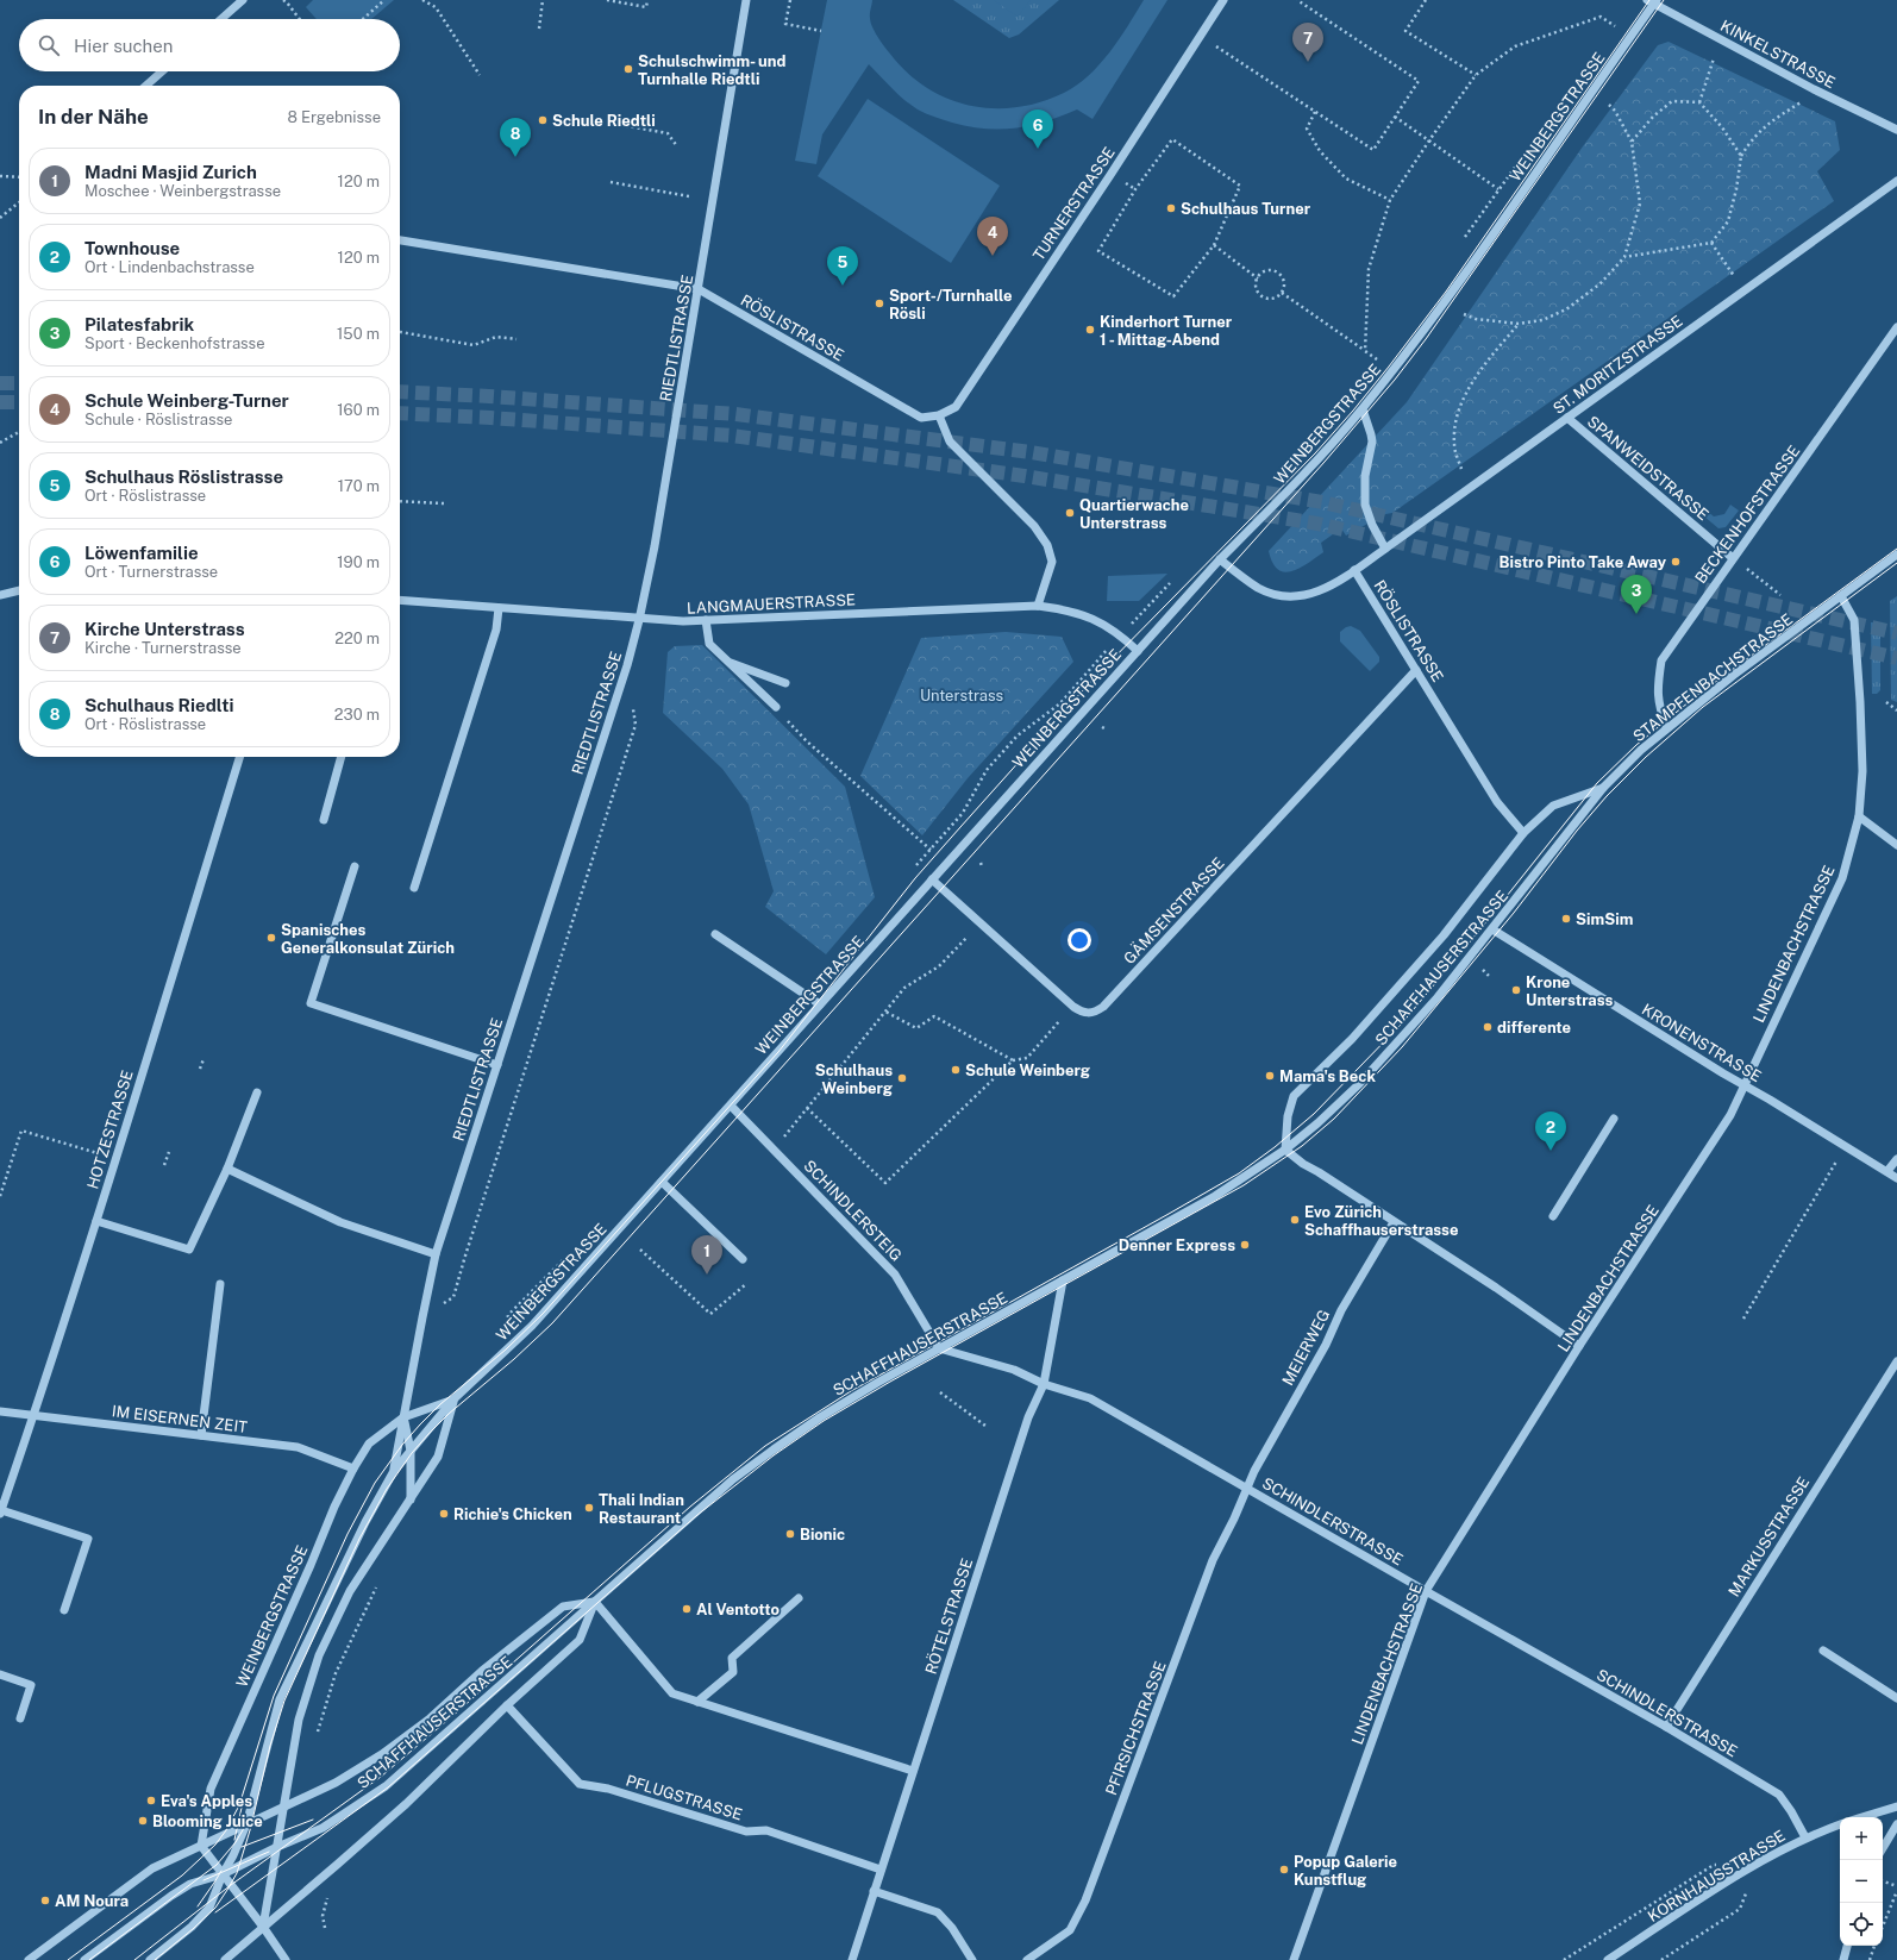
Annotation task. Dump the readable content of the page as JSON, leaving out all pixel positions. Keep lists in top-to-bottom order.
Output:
{
  "streets": {
    "street": [
      "KINKELSTRASSE",
      "WEINBERGSTRASSE",
      "TURNERSTRASSE",
      "RÖSLISTRASSE",
      "RIEDTLISTRASSE",
      "ST. MORITZSTRASSE",
      "SPANWEIDSTRASSE",
      "BECKENHOFSTRASSE",
      "LANGMAUERSTRASSE",
      "STAMPFENBACHSTRASSE",
      "GÄMSENSTRASSE",
      "LINDENBACHSTRASSE",
      "SCHAFFHAUSERSTRASSE",
      "KRONENSTRASSE",
      "HOTZESTRASSE",
      "SCHINDLERSTEIG",
      "MEIERWEG",
      "IM EISERNEN ZEIT",
      "SCHINDLERSTRASSE",
      "MARKUSSTRASSE",
      "RÖTELSTRASSE",
      "PFIRSICHSTRASSE",
      "PFLUGSTRASSE",
      "KORNHAUSSTRASSE"
    ]
  },
  "crossings": [
    ["KINKELSTRASSE", "WEINBERGSTRASSE"],
    ["WEINBERGSTRASSE", "RÖSLISTRASSE"],
    ["WEINBERGSTRASSE", "RIEDTLISTRASSE"],
    ["WEINBERGSTRASSE", "LANGMAUERSTRASSE"],
    ["WEINBERGSTRASSE", "GÄMSENSTRASSE"],
    ["WEINBERGSTRASSE", "SCHAFFHAUSERSTRASSE"],
    ["WEINBERGSTRASSE", "SCHINDLERSTEIG"],
    ["WEINBERGSTRASSE", "IM EISERNEN ZEIT"],
    ["TURNERSTRASSE", "RÖSLISTRASSE"],
    ["RÖSLISTRASSE", "RIEDTLISTRASSE"],
    ["RÖSLISTRASSE", "ST. MORITZSTRASSE"],
    ["RÖSLISTRASSE", "STAMPFENBACHSTRASSE"],
    ["RÖSLISTRASSE", "GÄMSENSTRASSE"],
    ["RÖSLISTRASSE", "SCHAFFHAUSERSTRASSE"],
    ["RIEDTLISTRASSE", "LANGMAUERSTRASSE"],
    ["ST. MORITZSTRASSE", "SPANWEIDSTRASSE"],
    ["SPANWEIDSTRASSE", "BECKENHOFSTRASSE"],
    ["BECKENHOFSTRASSE", "STAMPFENBACHSTRASSE"],
    ["STAMPFENBACHSTRASSE", "LINDENBACHSTRASSE"],
    ["STAMPFENBACHSTRASSE", "SCHAFFHAUSERSTRASSE"],
    ["LINDENBACHSTRASSE", "KRONENSTRASSE"],
    ["LINDENBACHSTRASSE", "SCHINDLERSTRASSE"],
    ["SCHAFFHAUSERSTRASSE", "KRONENSTRASSE"],
    ["SCHAFFHAUSERSTRASSE", "SCHINDLERSTEIG"],
    ["SCHAFFHAUSERSTRASSE", "SCHINDLERSTRASSE"],
    ["SCHAFFHAUSERSTRASSE", "RÖTELSTRASSE"],
    ["SCHAFFHAUSERSTRASSE", "PFLUGSTRASSE"],
    ["HOTZESTRASSE", "IM EISERNEN ZEIT"],
    ["SCHINDLERSTEIG", "SCHINDLERSTRASSE"],
    ["MEIERWEG", "SCHINDLERSTRASSE"],
    ["MEIERWEG", "PFIRSICHSTRASSE"],
    ["SCHINDLERSTRASSE", "MARKUSSTRASSE"],
    ["SCHINDLERSTRASSE", "RÖTELSTRASSE"],
    ["SCHINDLERSTRASSE", "PFIRSICHSTRASSE"],
    ["SCHINDLERSTRASSE", "KORNHAUSSTRASSE"],
    ["RÖTELSTRASSE", "PFLUGSTRASSE"]
  ],
  "parks": ["Unterstrass"],
  "places": [
    "Schulschwimm- und Turnhalle Riedtli",
    "Schule Riedtli",
    "Schulhaus Turner",
    "Sport-/Turnhalle Rösli",
    "Kinderhort Turner 1 - Mittag-Abend",
    "Quartierwache Unterstrass",
    "Bistro Pinto Take Away",
    "SimSim",
    "Spanisches Generalkonsulat Zürich",
    "Krone Unterstrass",
    "differente",
    "Schule Weinberg",
    "Mama's Beck",
    "Schulhaus Weinberg",
    "Evo Zürich Schaffhauserstrasse",
    "Denner Express",
    "Thali Indian Restaurant",
    "Richie's Chicken",
    "Bionic",
    "Al Ventotto",
    "Eva's Apples",
    "Blooming Juice",
    "Popup Galerie Kunstflug",
    "AM Noura"
  ],
  "page": {
    "search": "Hier suchen",
    "pins": [
      "7",
      "6",
      "8",
      "4",
      "5",
      "3",
      "2",
      "1"
    ],
    "heading": ["In der Nähe", "8 Ergebnisse"],
    "list": [
      {
        "mark": "1",
        "name": "Madni Masjid Zurich",
        "note": "Moschee · Weinbergstrasse",
        "value": "120 m"
      },
      {
        "mark": "2",
        "name": "Townhouse",
        "note": "Ort · Lindenbachstrasse",
        "value": "120 m"
      },
      {
        "mark": "3",
        "name": "Pilatesfabrik",
        "note": "Sport · Beckenhofstrasse",
        "value": "150 m"
      },
      {
        "mark": "4",
        "name": "Schule Weinberg-Turner",
        "note": "Schule · Röslistrasse",
        "value": "160 m"
      },
      {
        "mark": "5",
        "name": "Schulhaus Röslistrasse",
        "note": "Ort · Röslistrasse",
        "value": "170 m"
      },
      {
        "mark": "6",
        "name": "Löwenfamilie",
        "note": "Ort · Turnerstrasse",
        "value": "190 m"
      },
      {
        "mark": "7",
        "name": "Kirche Unterstrass",
        "note": "Kirche · Turnerstrasse",
        "value": "220 m"
      },
      {
        "mark": "8",
        "name": "Schulhaus Riedlti",
        "note": "Ort · Röslistrasse",
        "value": "230 m"
      }
    ],
    "map_buttons": ["+", "−"]
  }
}
